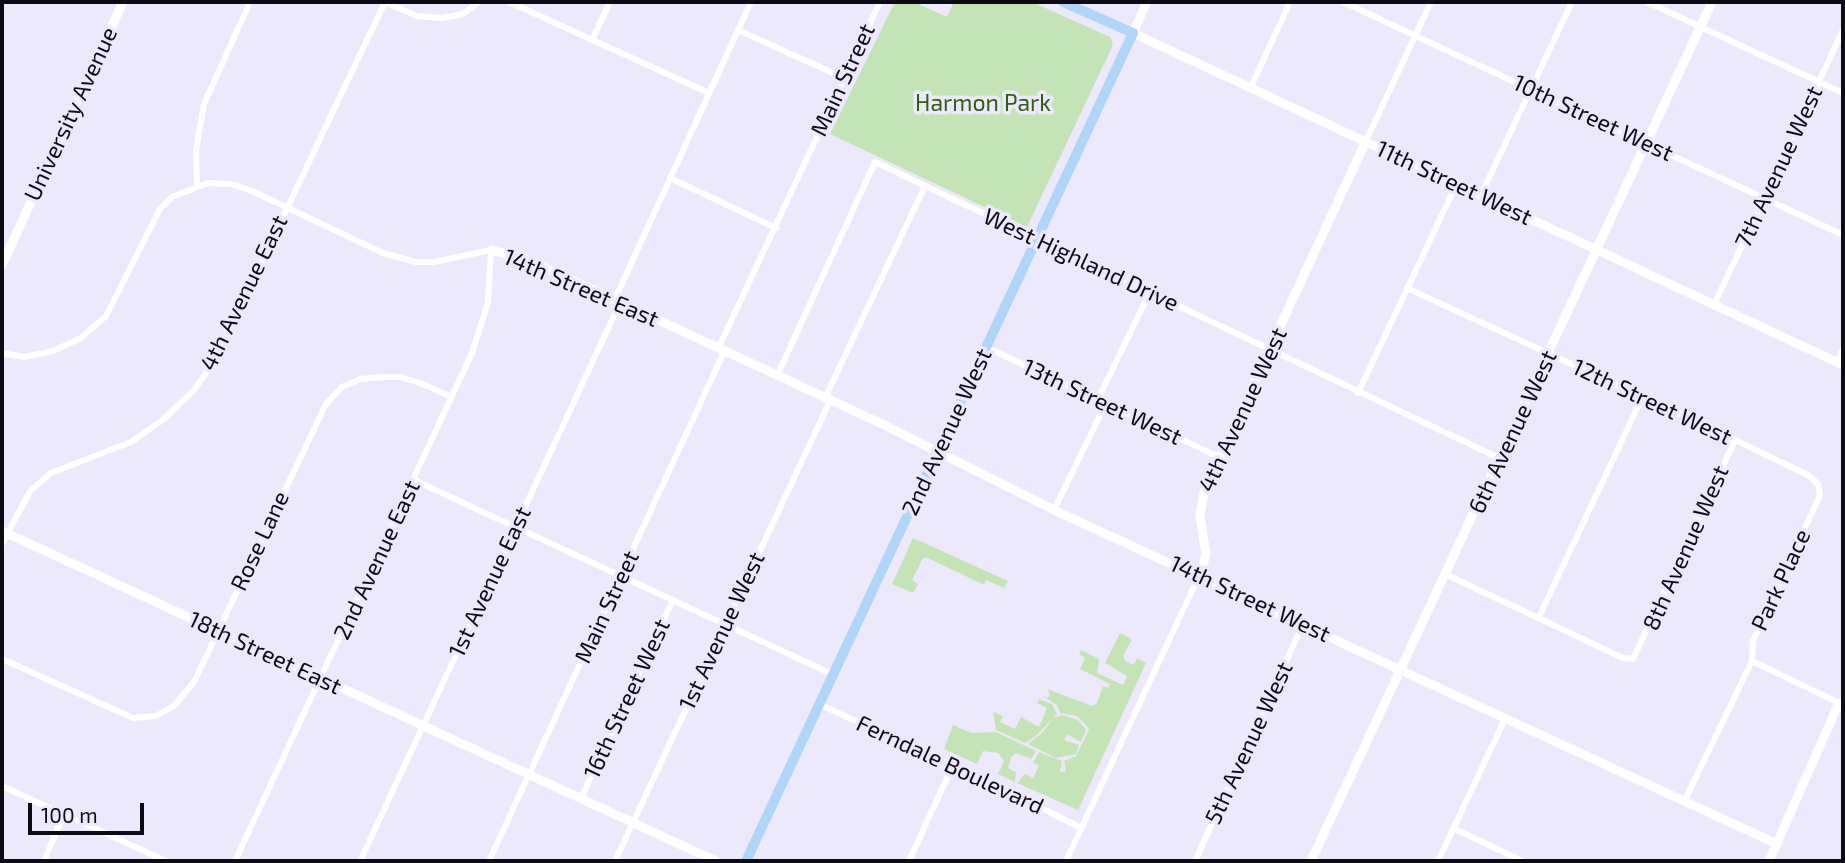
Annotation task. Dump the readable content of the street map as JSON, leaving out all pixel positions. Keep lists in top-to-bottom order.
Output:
{
  "streets": {
    "main road": ["11th Street West", "2nd Avenue West"],
    "street": [
      "Main Street",
      "University Avenue",
      "10th Street West",
      "7th Avenue West",
      "West Highland Drive",
      "14th Street East",
      "4th Avenue East",
      "13th Street West",
      "12th Street West",
      "4th Avenue West",
      "6th Avenue West",
      "Rose Lane",
      "8th Avenue West",
      "2nd Avenue East",
      "Park Place",
      "1st Avenue East",
      "14th Street West",
      "1st Avenue West",
      "18th Street East",
      "16th Street West",
      "5th Avenue West",
      "Ferndale Boulevard"
    ]
  },
  "crossings": [
    ["Main Street", "14th Street East"],
    ["Main Street", "14th Street West"],
    ["Main Street", "18th Street East"],
    ["Main Street", "16th Street West"],
    ["10th Street West", "7th Avenue West"],
    ["10th Street West", "4th Avenue West"],
    ["10th Street West", "6th Avenue West"],
    ["7th Avenue West", "11th Street West"],
    ["11th Street West", "4th Avenue West"],
    ["11th Street West", "2nd Avenue West"],
    ["11th Street West", "6th Avenue West"],
    ["West Highland Drive", "4th Avenue West"],
    ["West Highland Drive", "2nd Avenue West"],
    ["West Highland Drive", "6th Avenue West"],
    ["West Highland Drive", "14th Street West"],
    ["West Highland Drive", "1st Avenue West"],
    ["14th Street East", "4th Avenue East"],
    ["14th Street East", "2nd Avenue East"],
    ["14th Street East", "1st Avenue East"],
    ["14th Street East", "14th Street West"],
    ["4th Avenue East", "18th Street East"],
    ["13th Street West", "4th Avenue West"],
    ["13th Street West", "2nd Avenue West"],
    ["12th Street West", "6th Avenue West"],
    ["12th Street West", "8th Avenue West"],
    ["12th Street West", "Park Place"],
    ["4th Avenue West", "14th Street West"],
    ["4th Avenue West", "Ferndale Boulevard"],
    ["2nd Avenue West", "14th Street West"],
    ["2nd Avenue West", "16th Street West"],
    ["2nd Avenue West", "Ferndale Boulevard"],
    ["6th Avenue West", "14th Street West"],
    ["Rose Lane", "2nd Avenue East"],
    ["Rose Lane", "18th Street East"],
    ["2nd Avenue East", "18th Street East"],
    ["2nd Avenue East", "16th Street West"],
    ["1st Avenue East", "18th Street East"],
    ["1st Avenue East", "16th Street West"],
    ["14th Street West", "1st Avenue West"],
    ["14th Street West", "5th Avenue West"],
    ["1st Avenue West", "18th Street East"],
    ["1st Avenue West", "16th Street West"],
    ["18th Street East", "16th Street West"]
  ],
  "parks": ["Harmon Park"],
  "scale_bar": "100 m"
}
